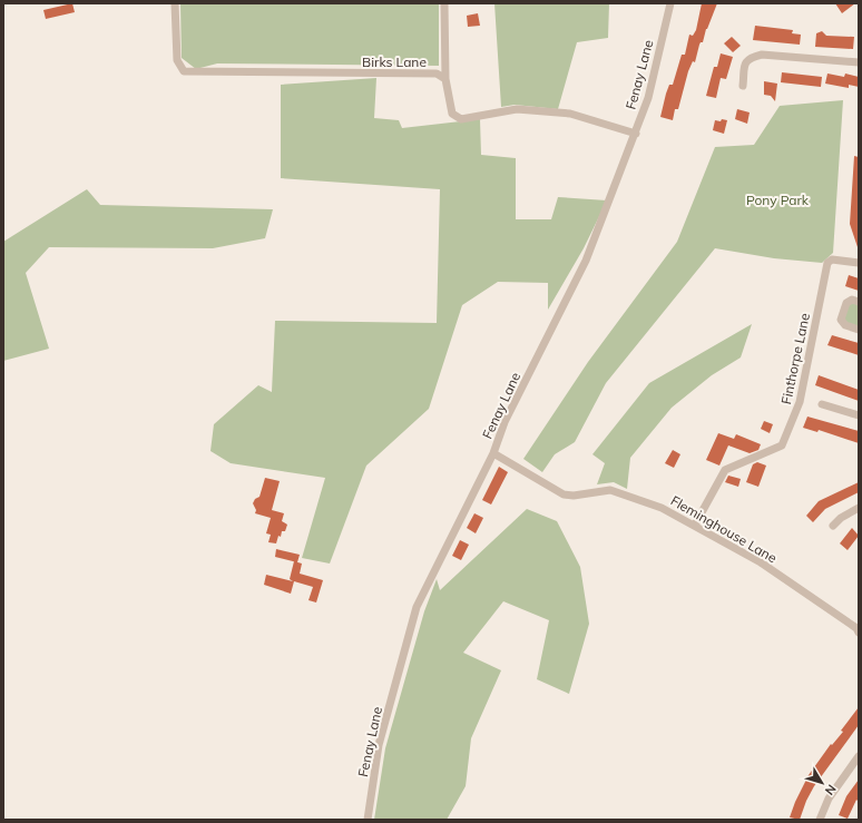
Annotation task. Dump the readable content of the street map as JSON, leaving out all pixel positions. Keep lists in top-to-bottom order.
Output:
{
  "streets": {
    "street": [
      "Birks Lane",
      "Fenay Lane",
      "Finthorpe Lane",
      "Fleminghouse Lane"
    ]
  },
  "crossings": [
    ["Fenay Lane", "Fleminghouse Lane"],
    ["Finthorpe Lane", "Fleminghouse Lane"]
  ],
  "parks": ["Pony Park"],
  "north": "bottom right"
}
